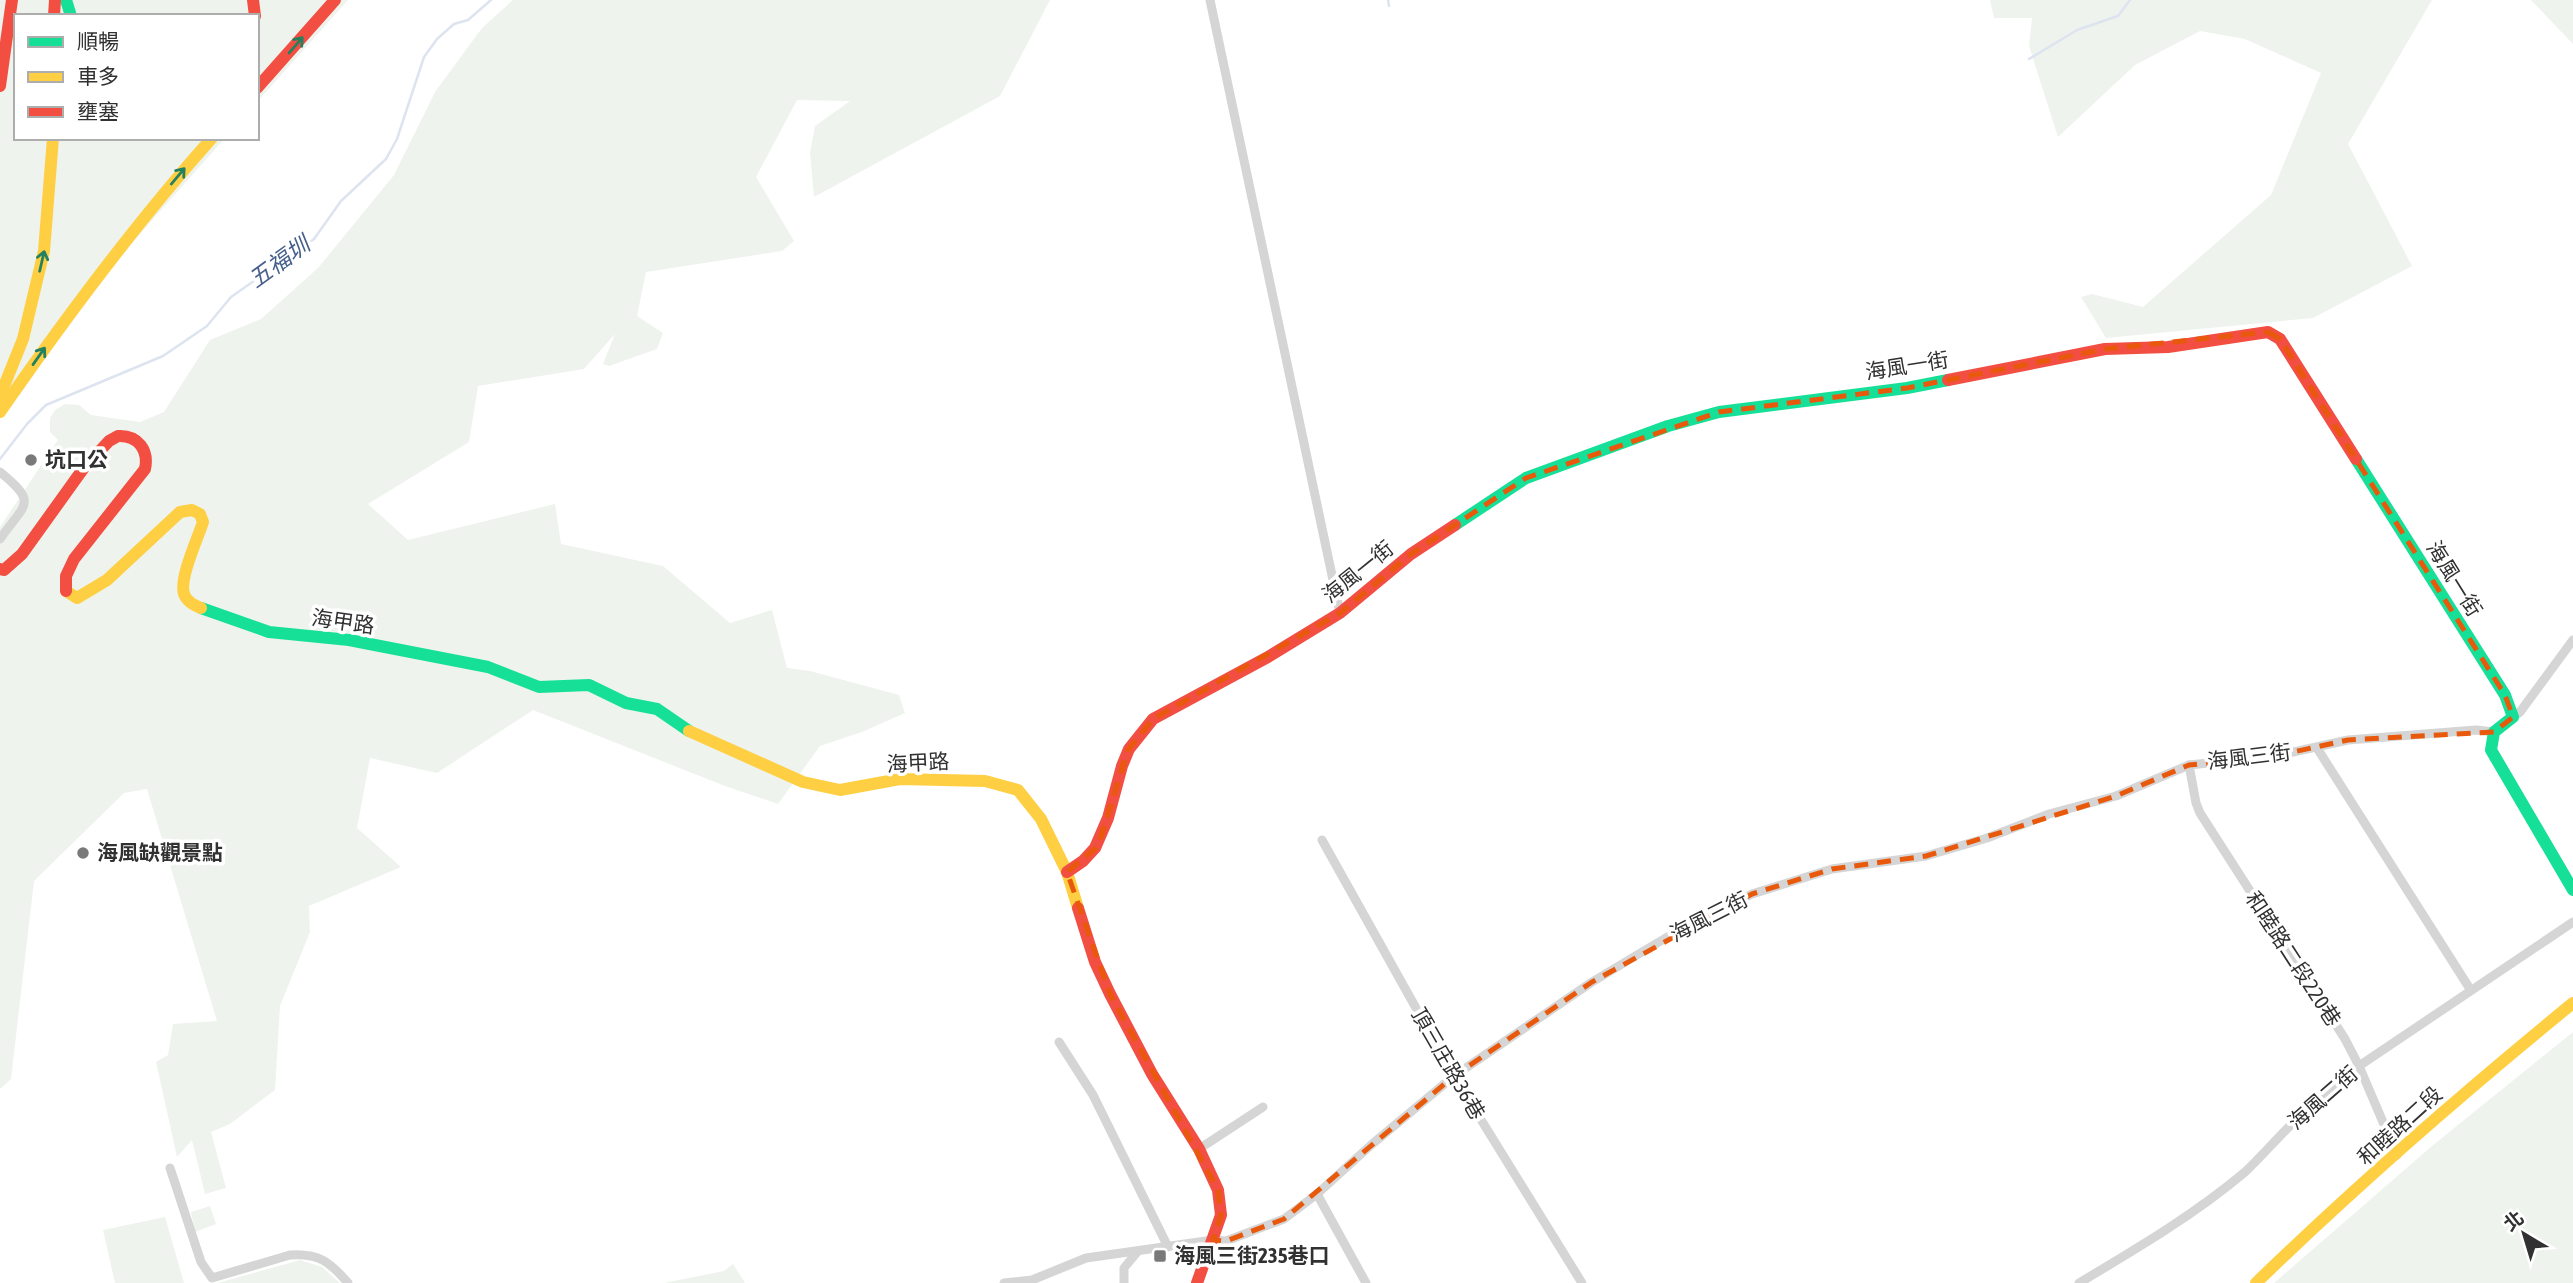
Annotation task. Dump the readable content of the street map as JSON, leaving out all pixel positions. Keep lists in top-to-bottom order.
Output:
{
  "streets": {
    "main road": ["海風一街", "海甲路", "和睦路二段"],
    "street": [
      "海風三街",
      "和睦路二段220巷",
      "頂三庄路36巷",
      "海風二街"
    ]
  },
  "crossings": [
    ["海風一街", "海甲路"],
    ["海風三街", "和睦路二段220巷"],
    ["海風三街", "頂三庄路36巷"],
    ["和睦路二段220巷", "海風二街"],
    ["和睦路二段220巷", "和睦路二段"]
  ],
  "water": ["五福圳"],
  "places": {
    "other": ["坑口公", "海風缺觀景點"],
    "transit": ["海風三街235巷口"]
  },
  "legend": ["順暢", "車多", "壅塞"],
  "north": "top left"
}
